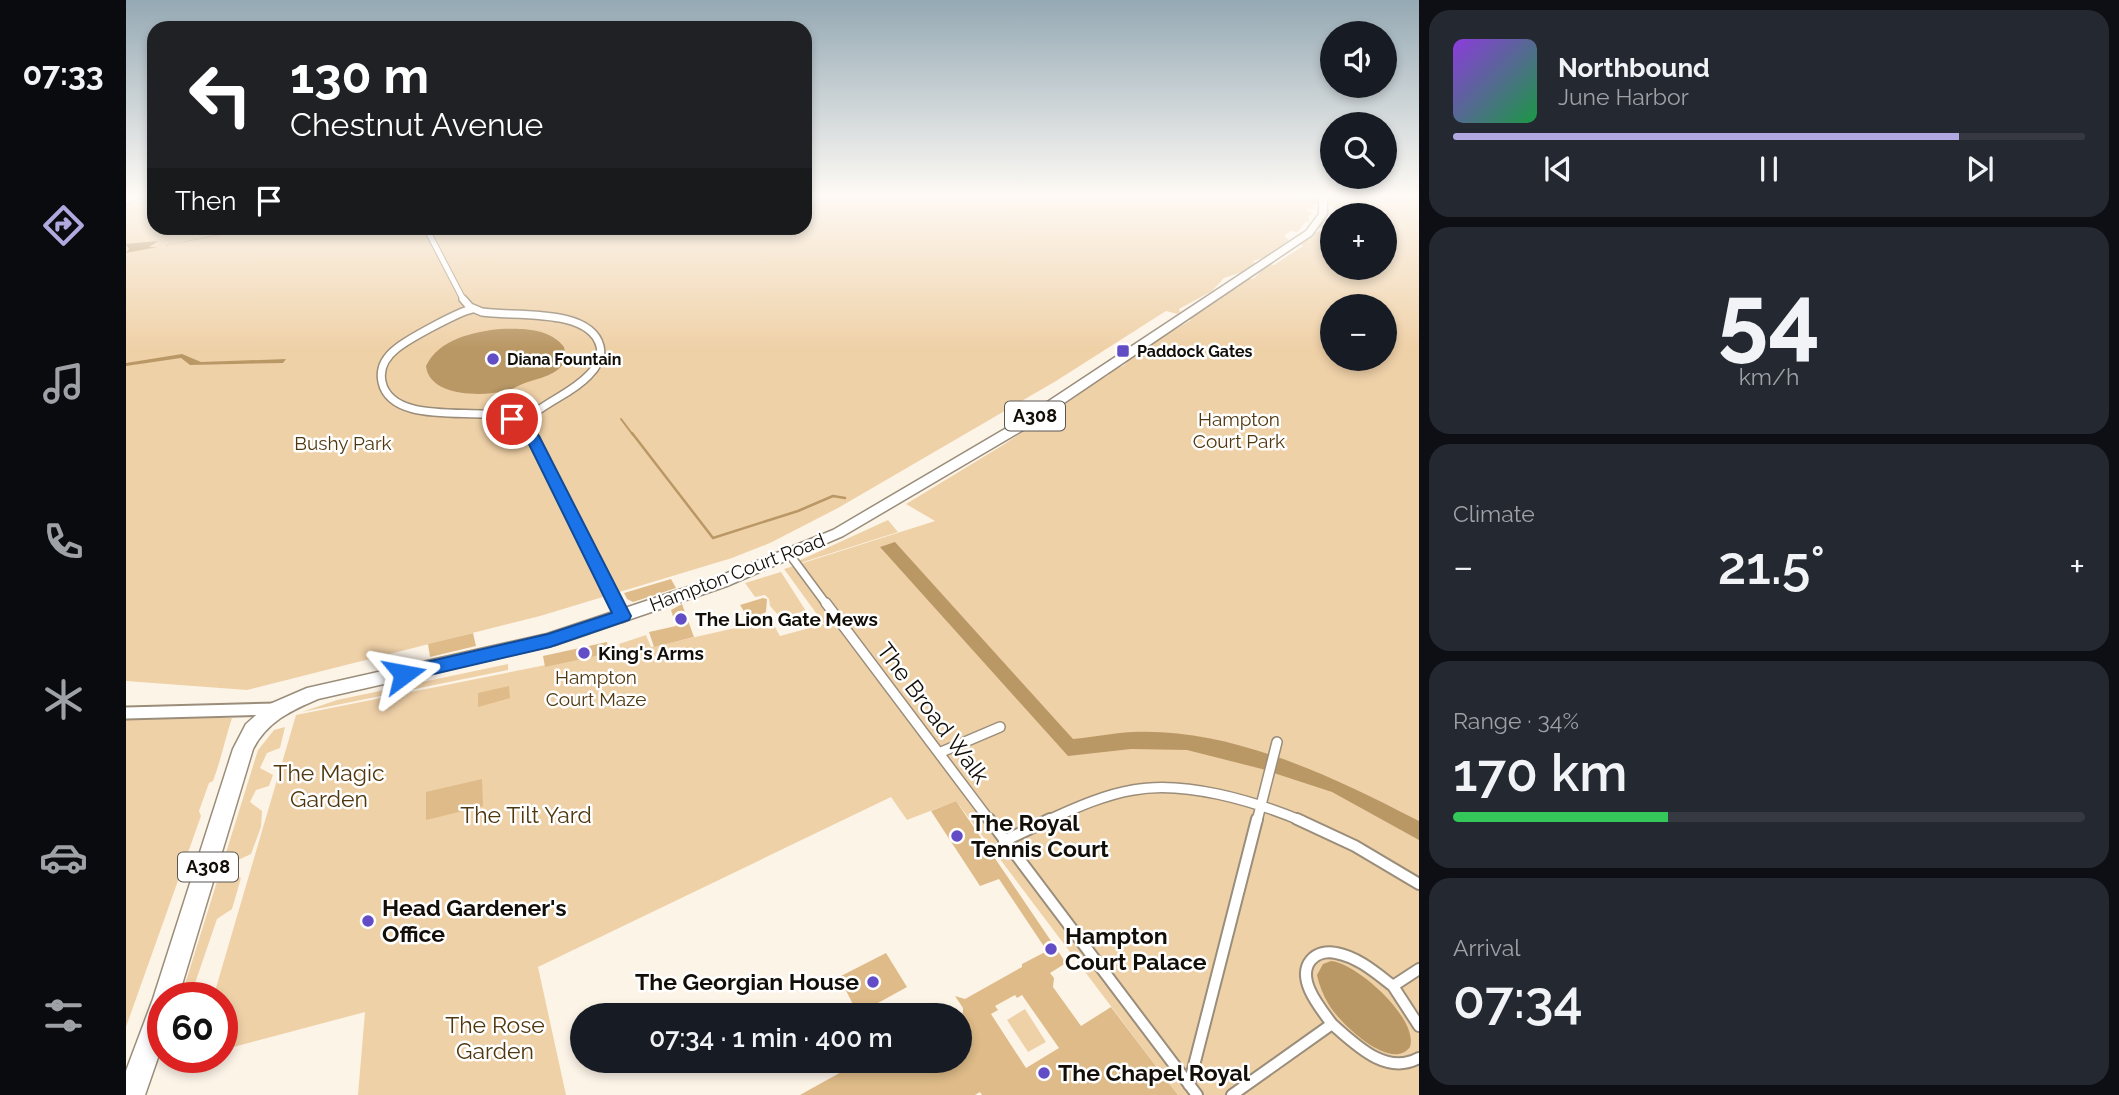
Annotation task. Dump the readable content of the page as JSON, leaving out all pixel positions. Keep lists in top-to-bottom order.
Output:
{
  "streets": {
    "main road": ["A308", "Hampton Court Road"],
    "street": ["The Broad Walk"]
  },
  "crossings": [
    ["Hampton Court Road", "The Broad Walk"]
  ],
  "parks": [
    "Hampton Court Park",
    "Bushy Park",
    "Hampton Court Maze",
    "The Magic Garden",
    "The Tilt Yard",
    "The Rose Garden"
  ],
  "places": {
    "transit": ["Paddock Gates"],
    "other": [
      "Diana Fountain",
      "The Lion Gate Mews",
      "King's Arms",
      "The Royal Tennis Court",
      "Head Gardener's Office",
      "Hampton Court Palace",
      "The Georgian House",
      "The Chapel Royal"
    ]
  },
  "page": {
    "tabs": "07:33",
    "map_buttons": ["+", "−"],
    "turn": ["130 m", "Chestnut Avenue"],
    "song": ["Northbound", "June Harbor"],
    "then": "Then",
    "tile": [
      ["54", "km/h"],
      "Climate",
      ["Range · 34%", "170 km"],
      ["Arrival", "07:34"]
    ],
    "heat": ["−", "21.5°", "+"],
    "limit": "60",
    "trip": "07:34 · 1 min · 400 m"
  }
}
